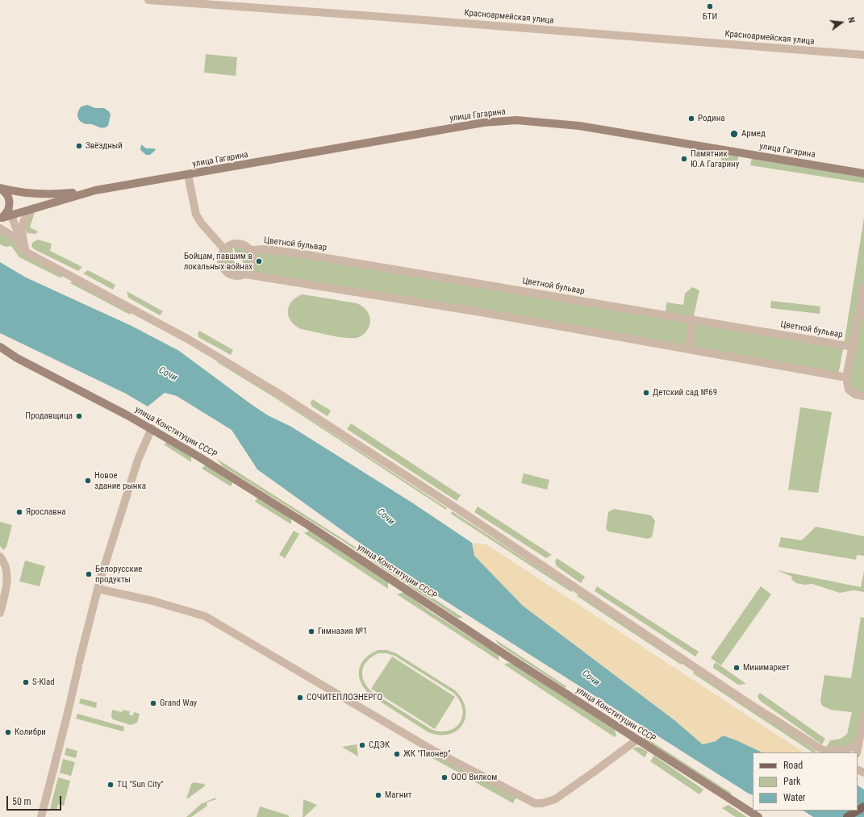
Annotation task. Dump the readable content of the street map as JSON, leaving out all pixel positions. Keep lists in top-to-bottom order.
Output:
{
  "streets": {
    "main road": ["улица Гагарина", "улица Конституции СССР"],
    "street": ["Красноармейская улица", "Цветной бульвар"]
  },
  "water": ["Сочи"],
  "places": [
    "БТИ",
    "Родина",
    "Армед",
    "Звёздный",
    "Памятник Ю.А Гагарину",
    "Бойцам, павшим в локальных войнах",
    "Детский сад №69",
    "Продавщица",
    "Новое здание рынка",
    "Ярославна",
    "Белорусские продукты",
    "Гимназия №1",
    "Минимаркет",
    "S-Klad",
    "СОЧИТЕПЛОЭНЕРГО",
    "Grand Way",
    "Колибри",
    "СДЭК",
    "ЖК \"Пионер\"",
    "ООО Вилком",
    "ТЦ \"Sun City\"",
    "Магнит"
  ],
  "legend": ["Road", "Park", "Water"],
  "scale_bar": "50 m",
  "north": "right"
}
